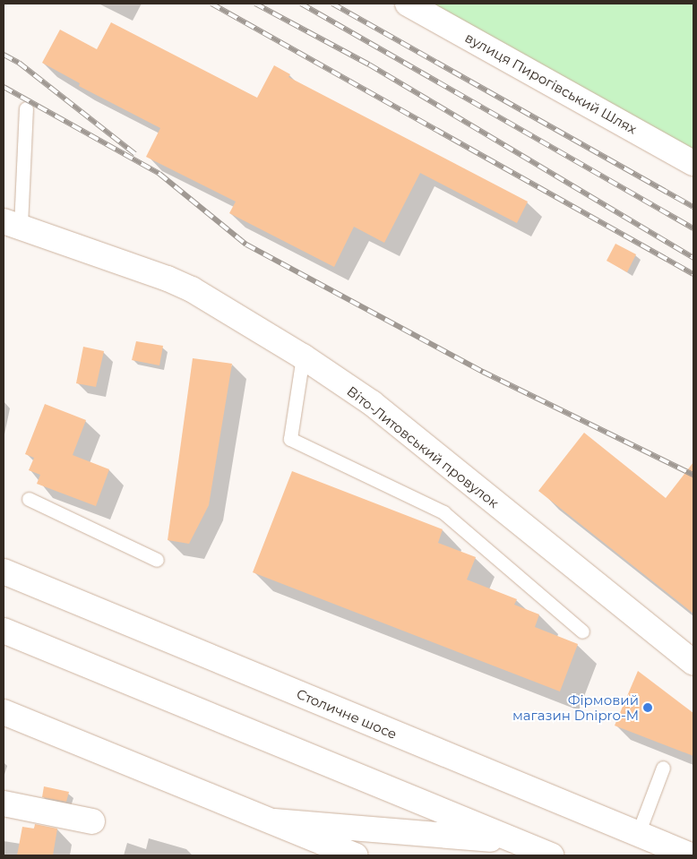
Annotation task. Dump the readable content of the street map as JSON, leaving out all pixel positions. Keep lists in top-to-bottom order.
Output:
{
  "streets": {
    "main road": ["вулиця Пирогівський Шлях", "Віто-Литовський провулок", "Столичне шосе"]
  },
  "places": ["Фірмовий магазин Dnipro-M"]
}
